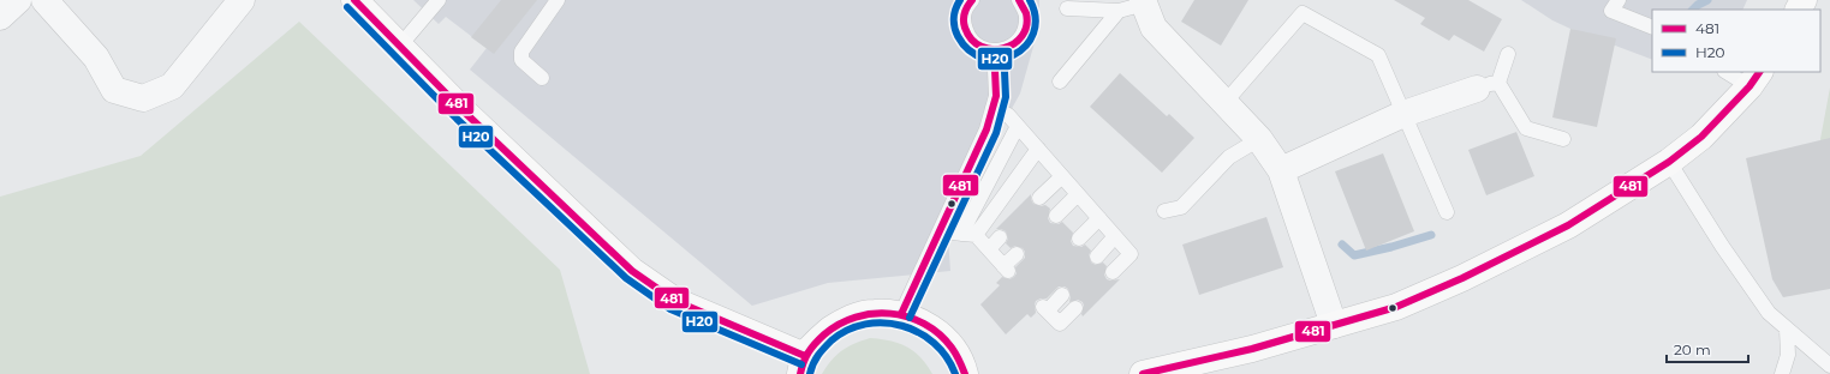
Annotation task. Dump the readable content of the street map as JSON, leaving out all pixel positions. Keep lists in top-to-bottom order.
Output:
{
  "lines": ["transit line 481", "transit line H20"],
  "legend": ["481", "H20"],
  "scale_bar": "20 m"
}
